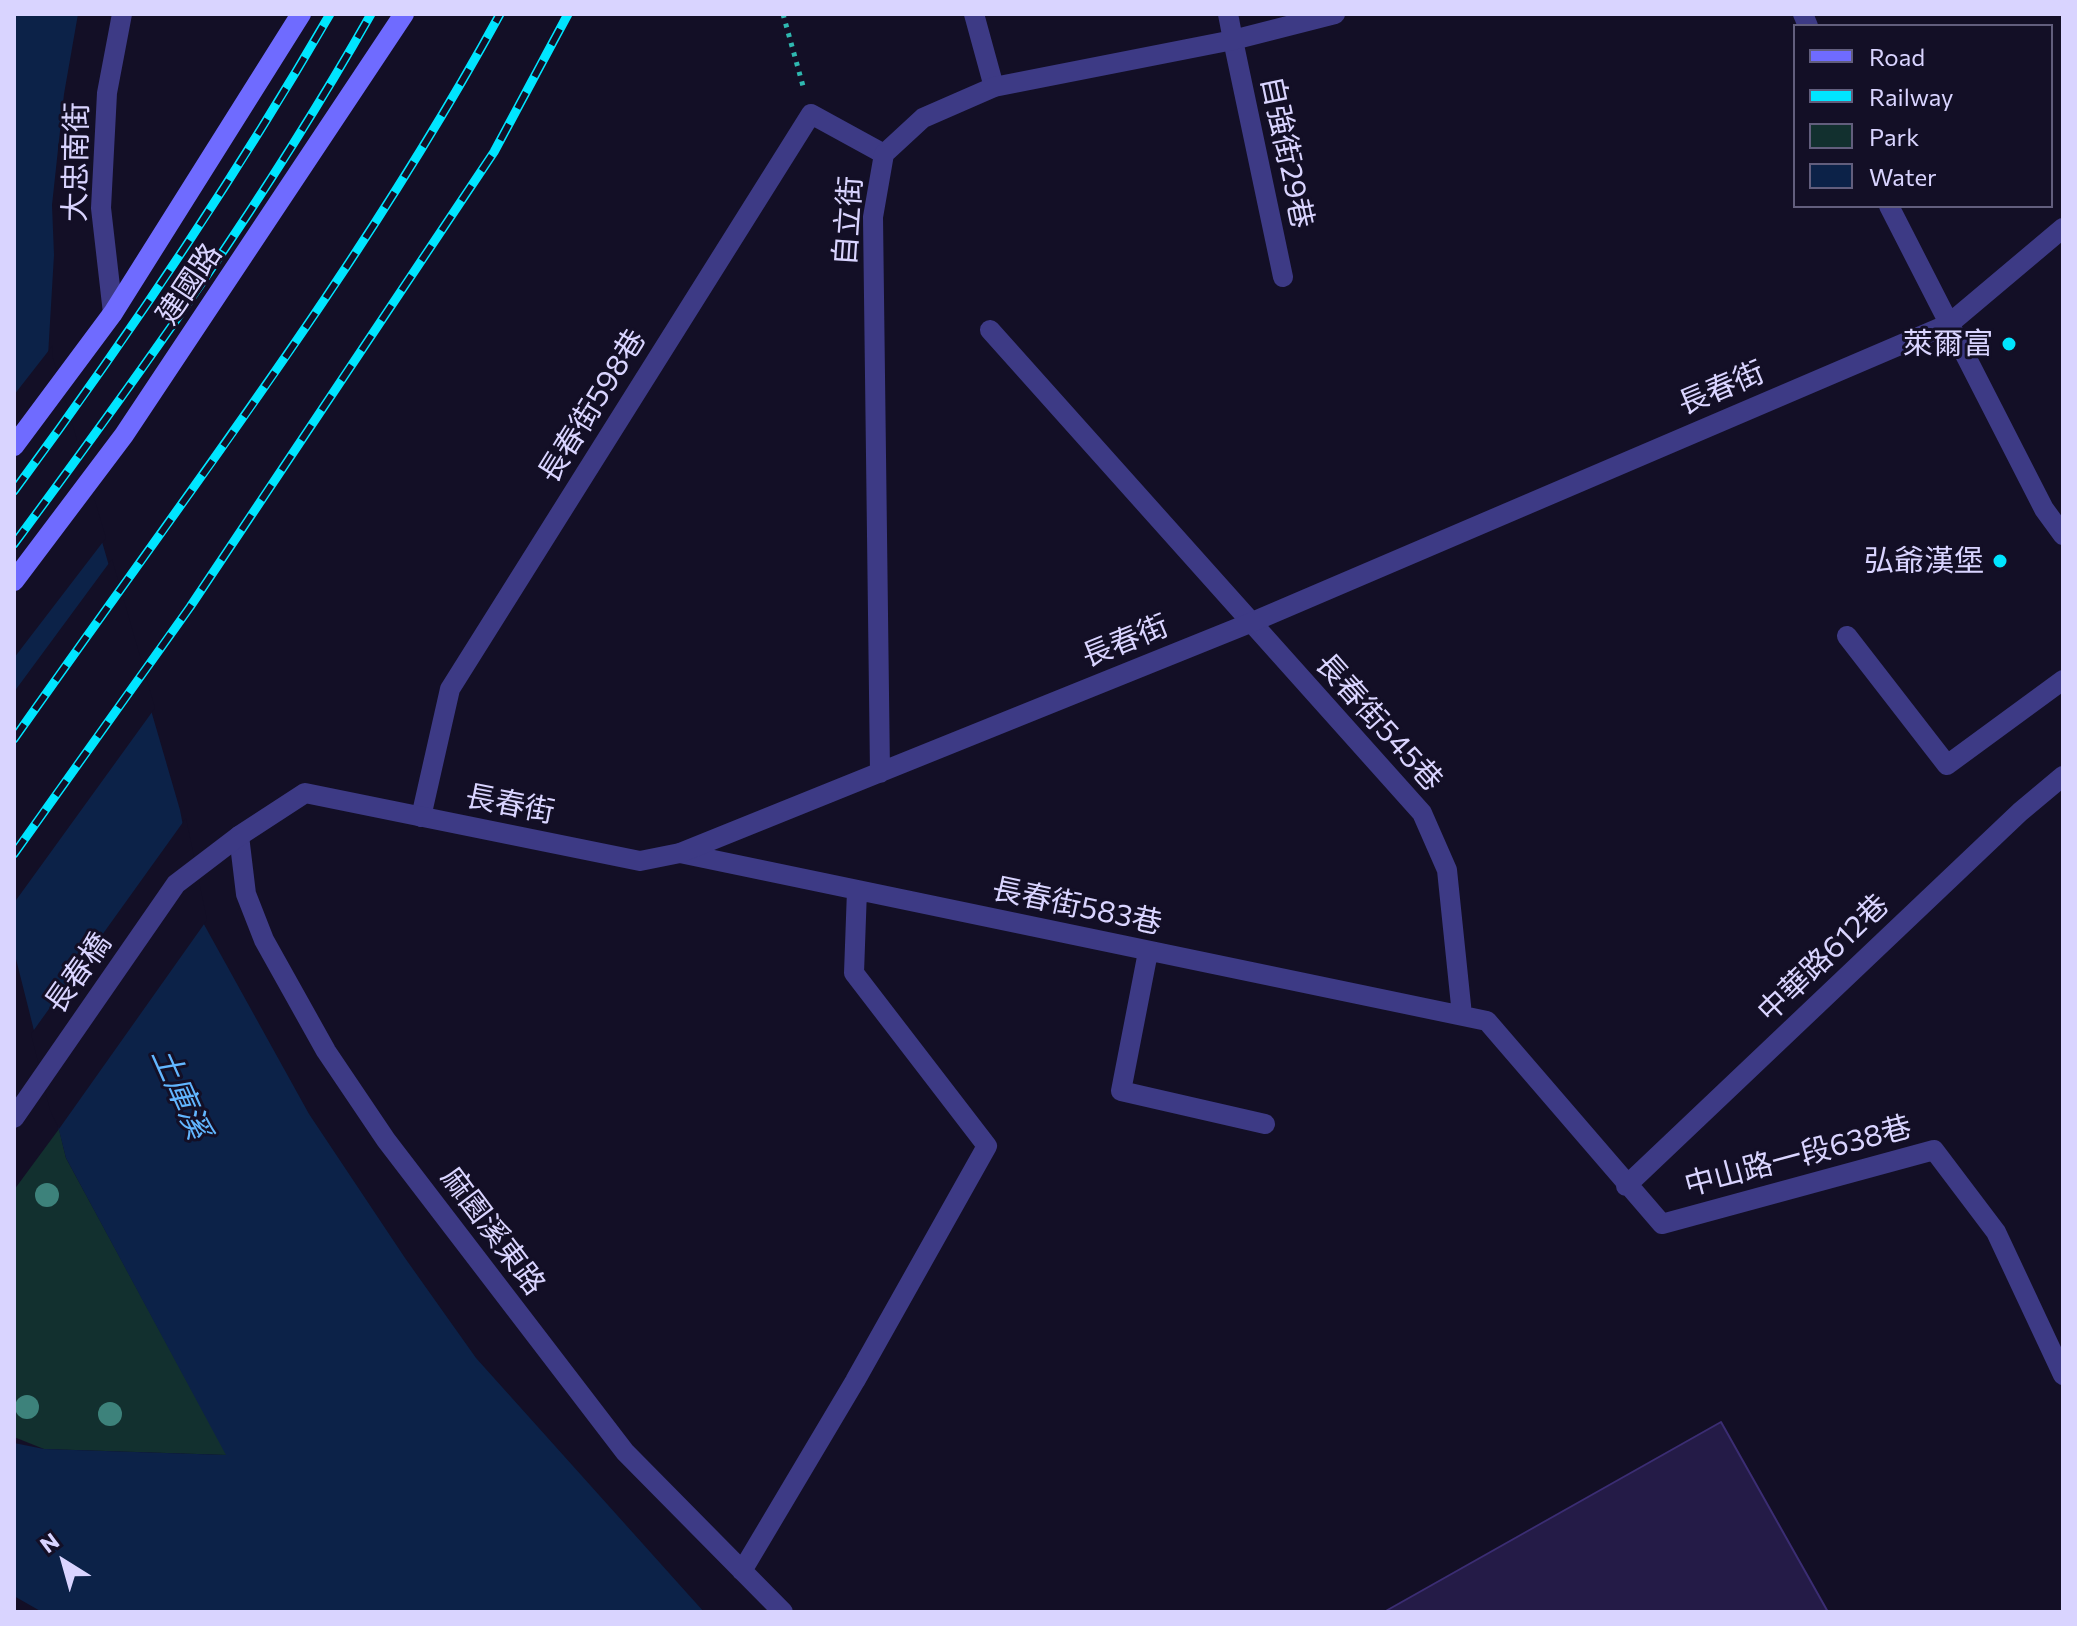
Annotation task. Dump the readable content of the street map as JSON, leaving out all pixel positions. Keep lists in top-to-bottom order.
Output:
{
  "streets": {
    "main road": ["建國路"],
    "street": [
      "自強街29巷",
      "大忠南街",
      "自立街",
      "長春街",
      "長春街598巷",
      "長春街545巷",
      "長春街583巷",
      "中華路612巷",
      "長春橋",
      "中山路一段638巷",
      "麻園溪東路"
    ]
  },
  "crossings": [
    ["自強街29巷", "自立街"],
    ["大忠南街", "建國路"],
    ["自立街", "長春街"],
    ["長春街", "長春街598巷"],
    ["長春街", "長春街545巷"],
    ["長春街", "長春街583巷"],
    ["長春街", "長春橋"],
    ["長春街", "麻園溪東路"],
    ["長春街545巷", "長春街583巷"],
    ["長春街583巷", "中華路612巷"],
    ["長春街583巷", "中山路一段638巷"],
    ["中華路612巷", "中山路一段638巷"]
  ],
  "water": ["土庫溪"],
  "places": ["萊爾富", "弘爺漢堡"],
  "legend": [
    "Road",
    "Railway",
    "Park",
    "Water"
  ],
  "north": "top left"
}
